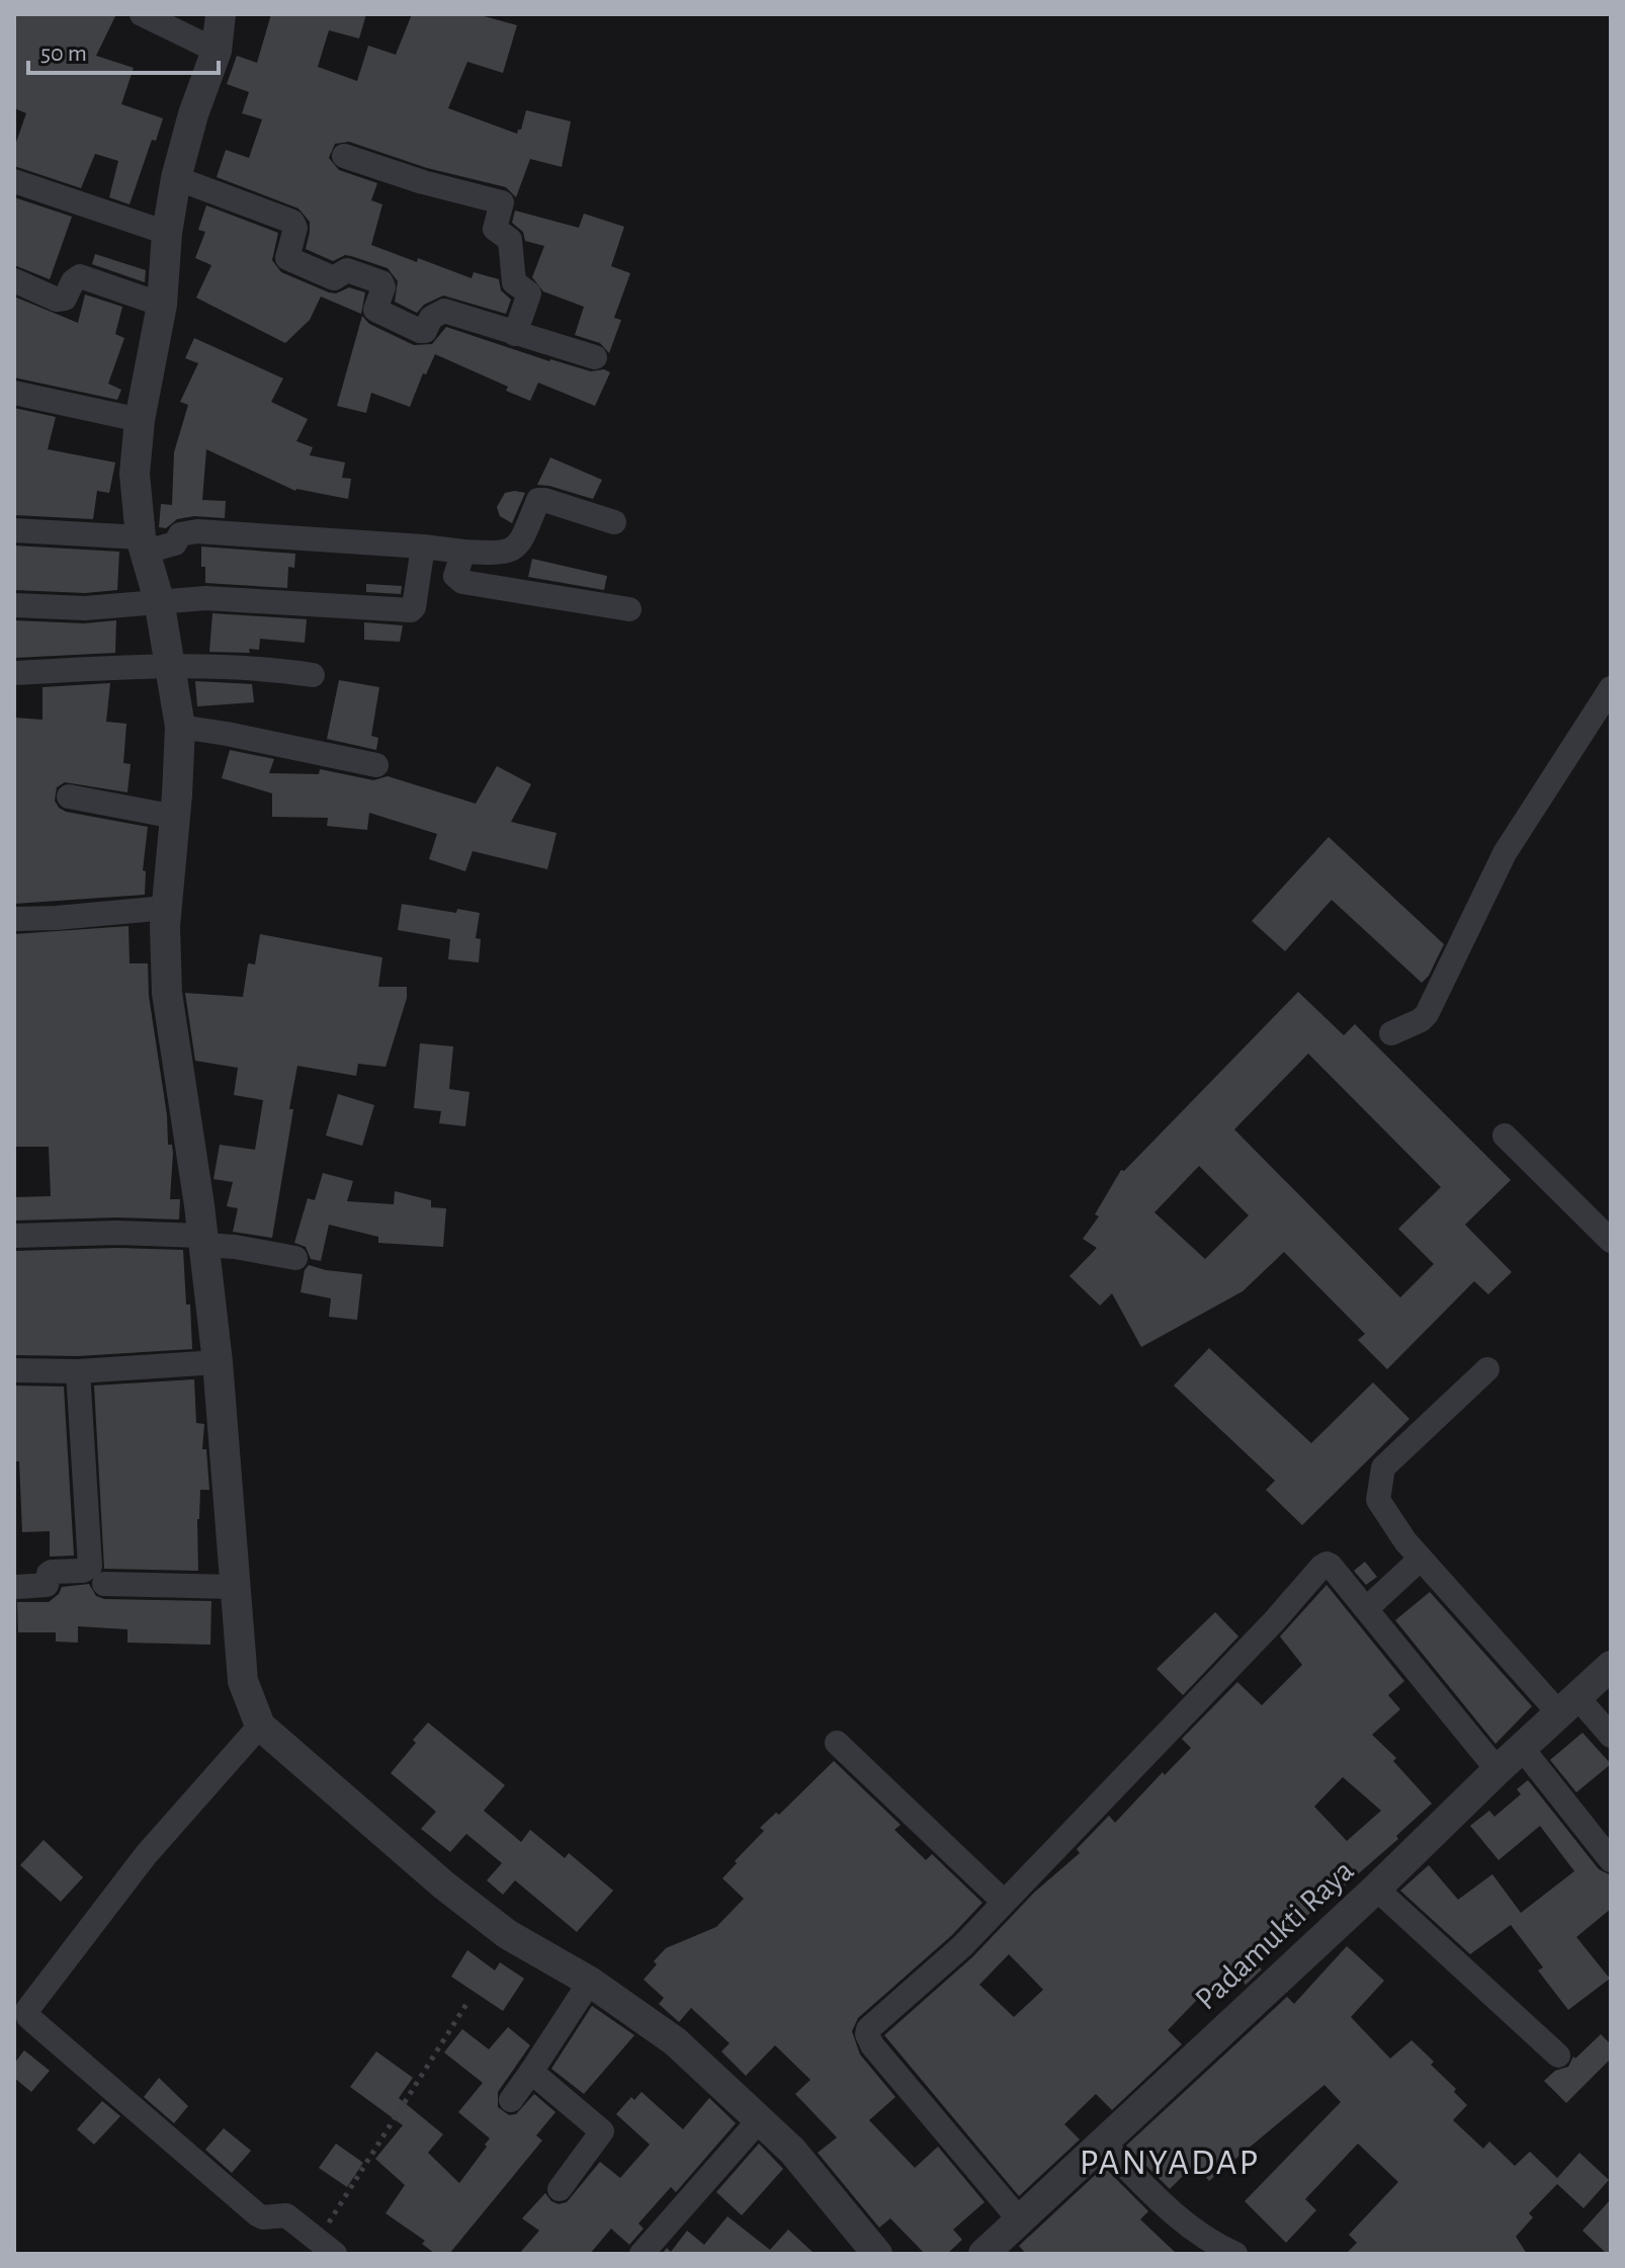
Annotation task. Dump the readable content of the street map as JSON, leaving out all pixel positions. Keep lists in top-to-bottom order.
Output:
{
  "streets": {
    "street": ["Padamukti Raya"]
  },
  "districts": ["PANYADAP"],
  "scale_bar": "50 m"
}
